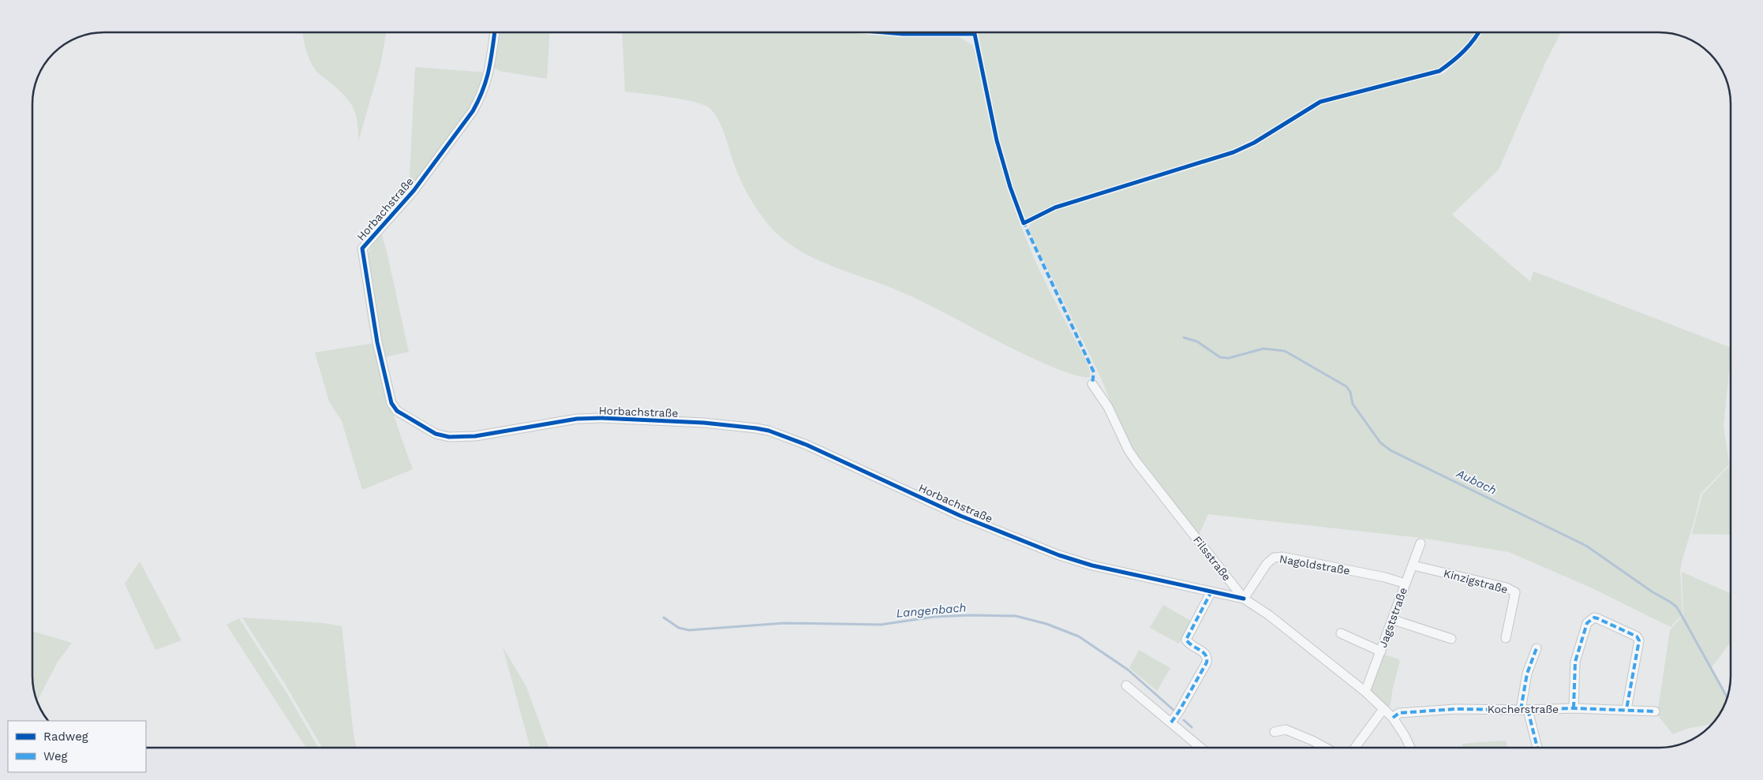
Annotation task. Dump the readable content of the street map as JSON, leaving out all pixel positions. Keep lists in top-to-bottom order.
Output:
{
  "streets": {
    "street": [
      "Horbachstraße",
      "Filsstraße",
      "Nagoldstraße",
      "Kinzigstraße",
      "Jagststraße",
      "Kocherstraße"
    ]
  },
  "crossings": [
    ["Horbachstraße", "Filsstraße"],
    ["Horbachstraße", "Nagoldstraße"],
    ["Filsstraße", "Nagoldstraße"],
    ["Filsstraße", "Jagststraße"],
    ["Filsstraße", "Kocherstraße"],
    ["Nagoldstraße", "Jagststraße"],
    ["Kinzigstraße", "Jagststraße"]
  ],
  "water": ["Aubach", "Langenbach"],
  "legend": ["Radweg", "Weg"]
}
